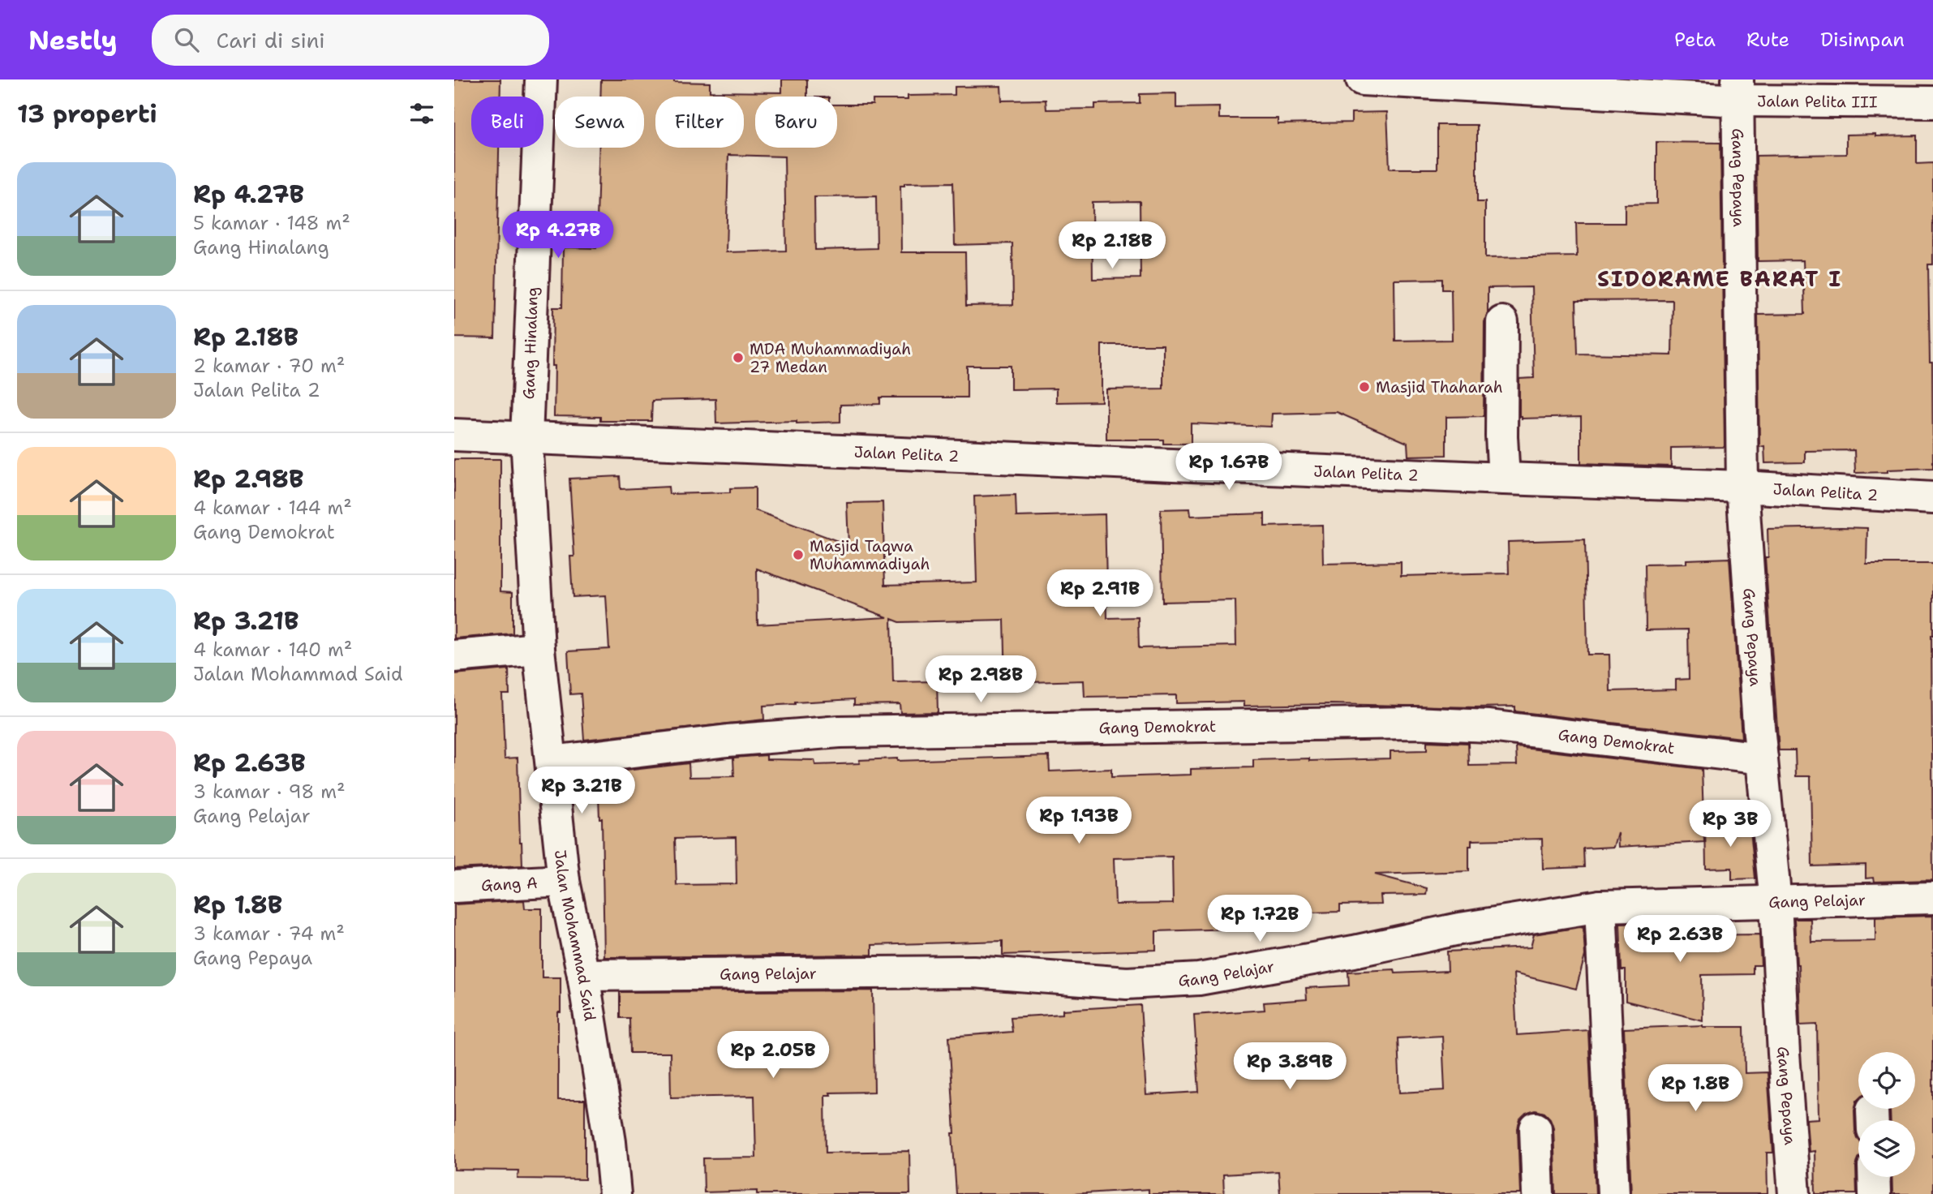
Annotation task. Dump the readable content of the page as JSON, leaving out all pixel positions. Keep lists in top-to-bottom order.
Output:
{
  "streets": {
    "street": [
      "Jalan Pelita III",
      "Gang Pepaya",
      "Gang Hinalang",
      "Jalan Pelita 2",
      "Gang Demokrat",
      "Gang A",
      "Gang Pelajar",
      "Jalan Mohammad Said"
    ]
  },
  "crossings": [
    ["Jalan Pelita III", "Gang Pepaya"],
    ["Gang Pepaya", "Jalan Pelita 2"],
    ["Gang Pepaya", "Gang Demokrat"],
    ["Gang Pepaya", "Gang Pelajar"],
    ["Gang Hinalang", "Jalan Pelita 2"],
    ["Gang Hinalang", "Jalan Mohammad Said"],
    ["Jalan Pelita 2", "Jalan Mohammad Said"],
    ["Gang Demokrat", "Jalan Mohammad Said"],
    ["Gang A", "Jalan Mohammad Said"],
    ["Gang Pelajar", "Jalan Mohammad Said"]
  ],
  "districts": ["SIDORAME BARAT I"],
  "places": ["MDA Muhammadiyah 27 Medan", "Masjid Thaharah", "Masjid Taqwa Muhammadiyah"],
  "page": {
    "header": "Nestly",
    "search": "Cari di sini",
    "nav": ["Peta", "Rute", "Disimpan"],
    "heading": "13 properti",
    "chip": [
      "Beli",
      "Sewa",
      "Filter",
      "Baru"
    ],
    "list": [
      {
        "name": "Rp 4.27B",
        "note": "5 kamar · 148 m² · Gang Hinalang"
      },
      {
        "name": "Rp 2.18B",
        "note": "2 kamar · 70 m² · Jalan Pelita 2"
      },
      {
        "name": "Rp 2.98B",
        "note": "4 kamar · 144 m² · Gang Demokrat"
      },
      {
        "name": "Rp 3.21B",
        "note": "4 kamar · 140 m² · Jalan Mohammad Said"
      },
      {
        "name": "Rp 2.63B",
        "note": "3 kamar · 98 m² · Gang Pelajar"
      },
      {
        "name": "Rp 1.8B",
        "note": "3 kamar · 74 m² · Gang Pepaya"
      }
    ],
    "price": [
      "Rp 4.27B",
      "Rp 2.18B",
      "Rp 1.67B",
      "Rp 2.91B",
      "Rp 2.98B",
      "Rp 3.21B",
      "Rp 1.93B",
      "Rp 3B",
      "Rp 1.72B",
      "Rp 2.63B",
      "Rp 2.05B",
      "Rp 3.89B",
      "Rp 1.8B"
    ]
  }
}
